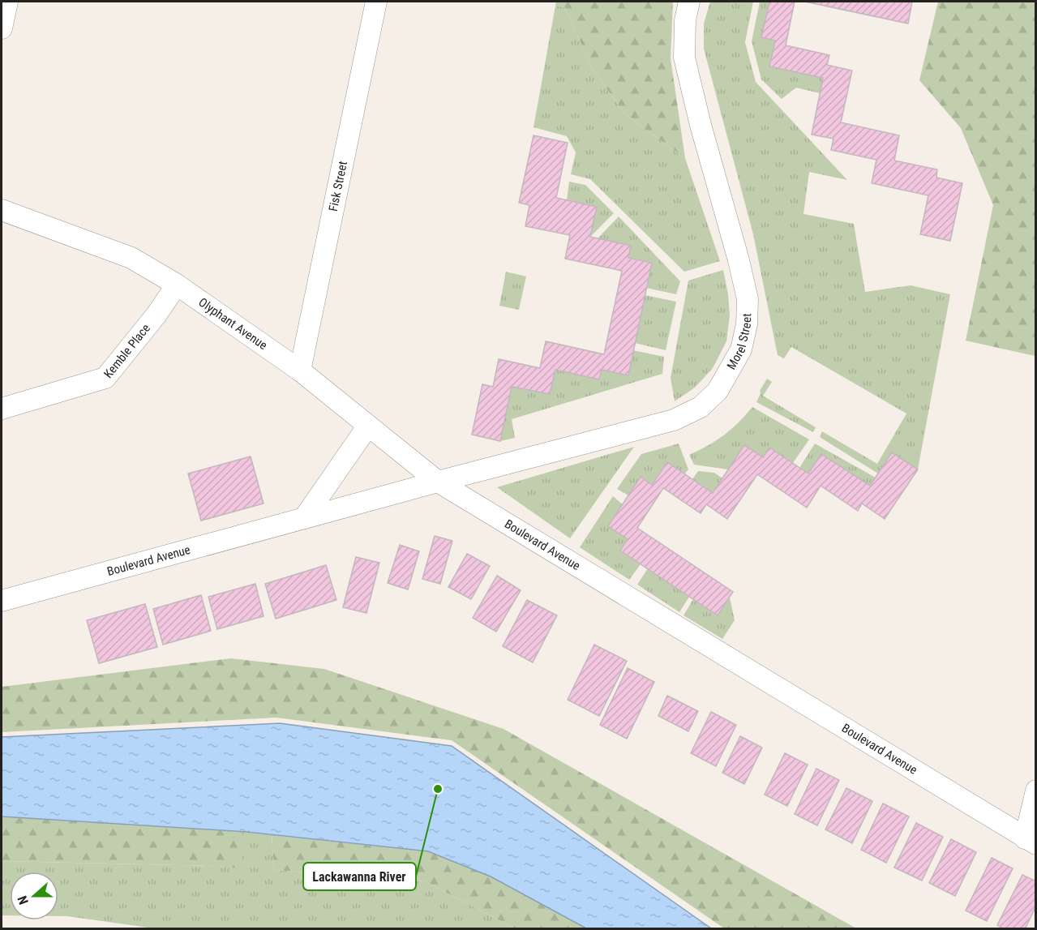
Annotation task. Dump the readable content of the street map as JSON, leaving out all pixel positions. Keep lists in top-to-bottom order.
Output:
{
  "streets": {
    "street": [
      "Fisk Street",
      "Olyphant Avenue",
      "Morel Street",
      "Kemble Place",
      "Boulevard Avenue"
    ]
  },
  "crossings": [
    ["Fisk Street", "Olyphant Avenue"],
    ["Olyphant Avenue", "Morel Street"],
    ["Olyphant Avenue", "Kemble Place"],
    ["Olyphant Avenue", "Boulevard Avenue"],
    ["Morel Street", "Boulevard Avenue"]
  ],
  "places": ["Lackawanna River"],
  "north": "left"
}
